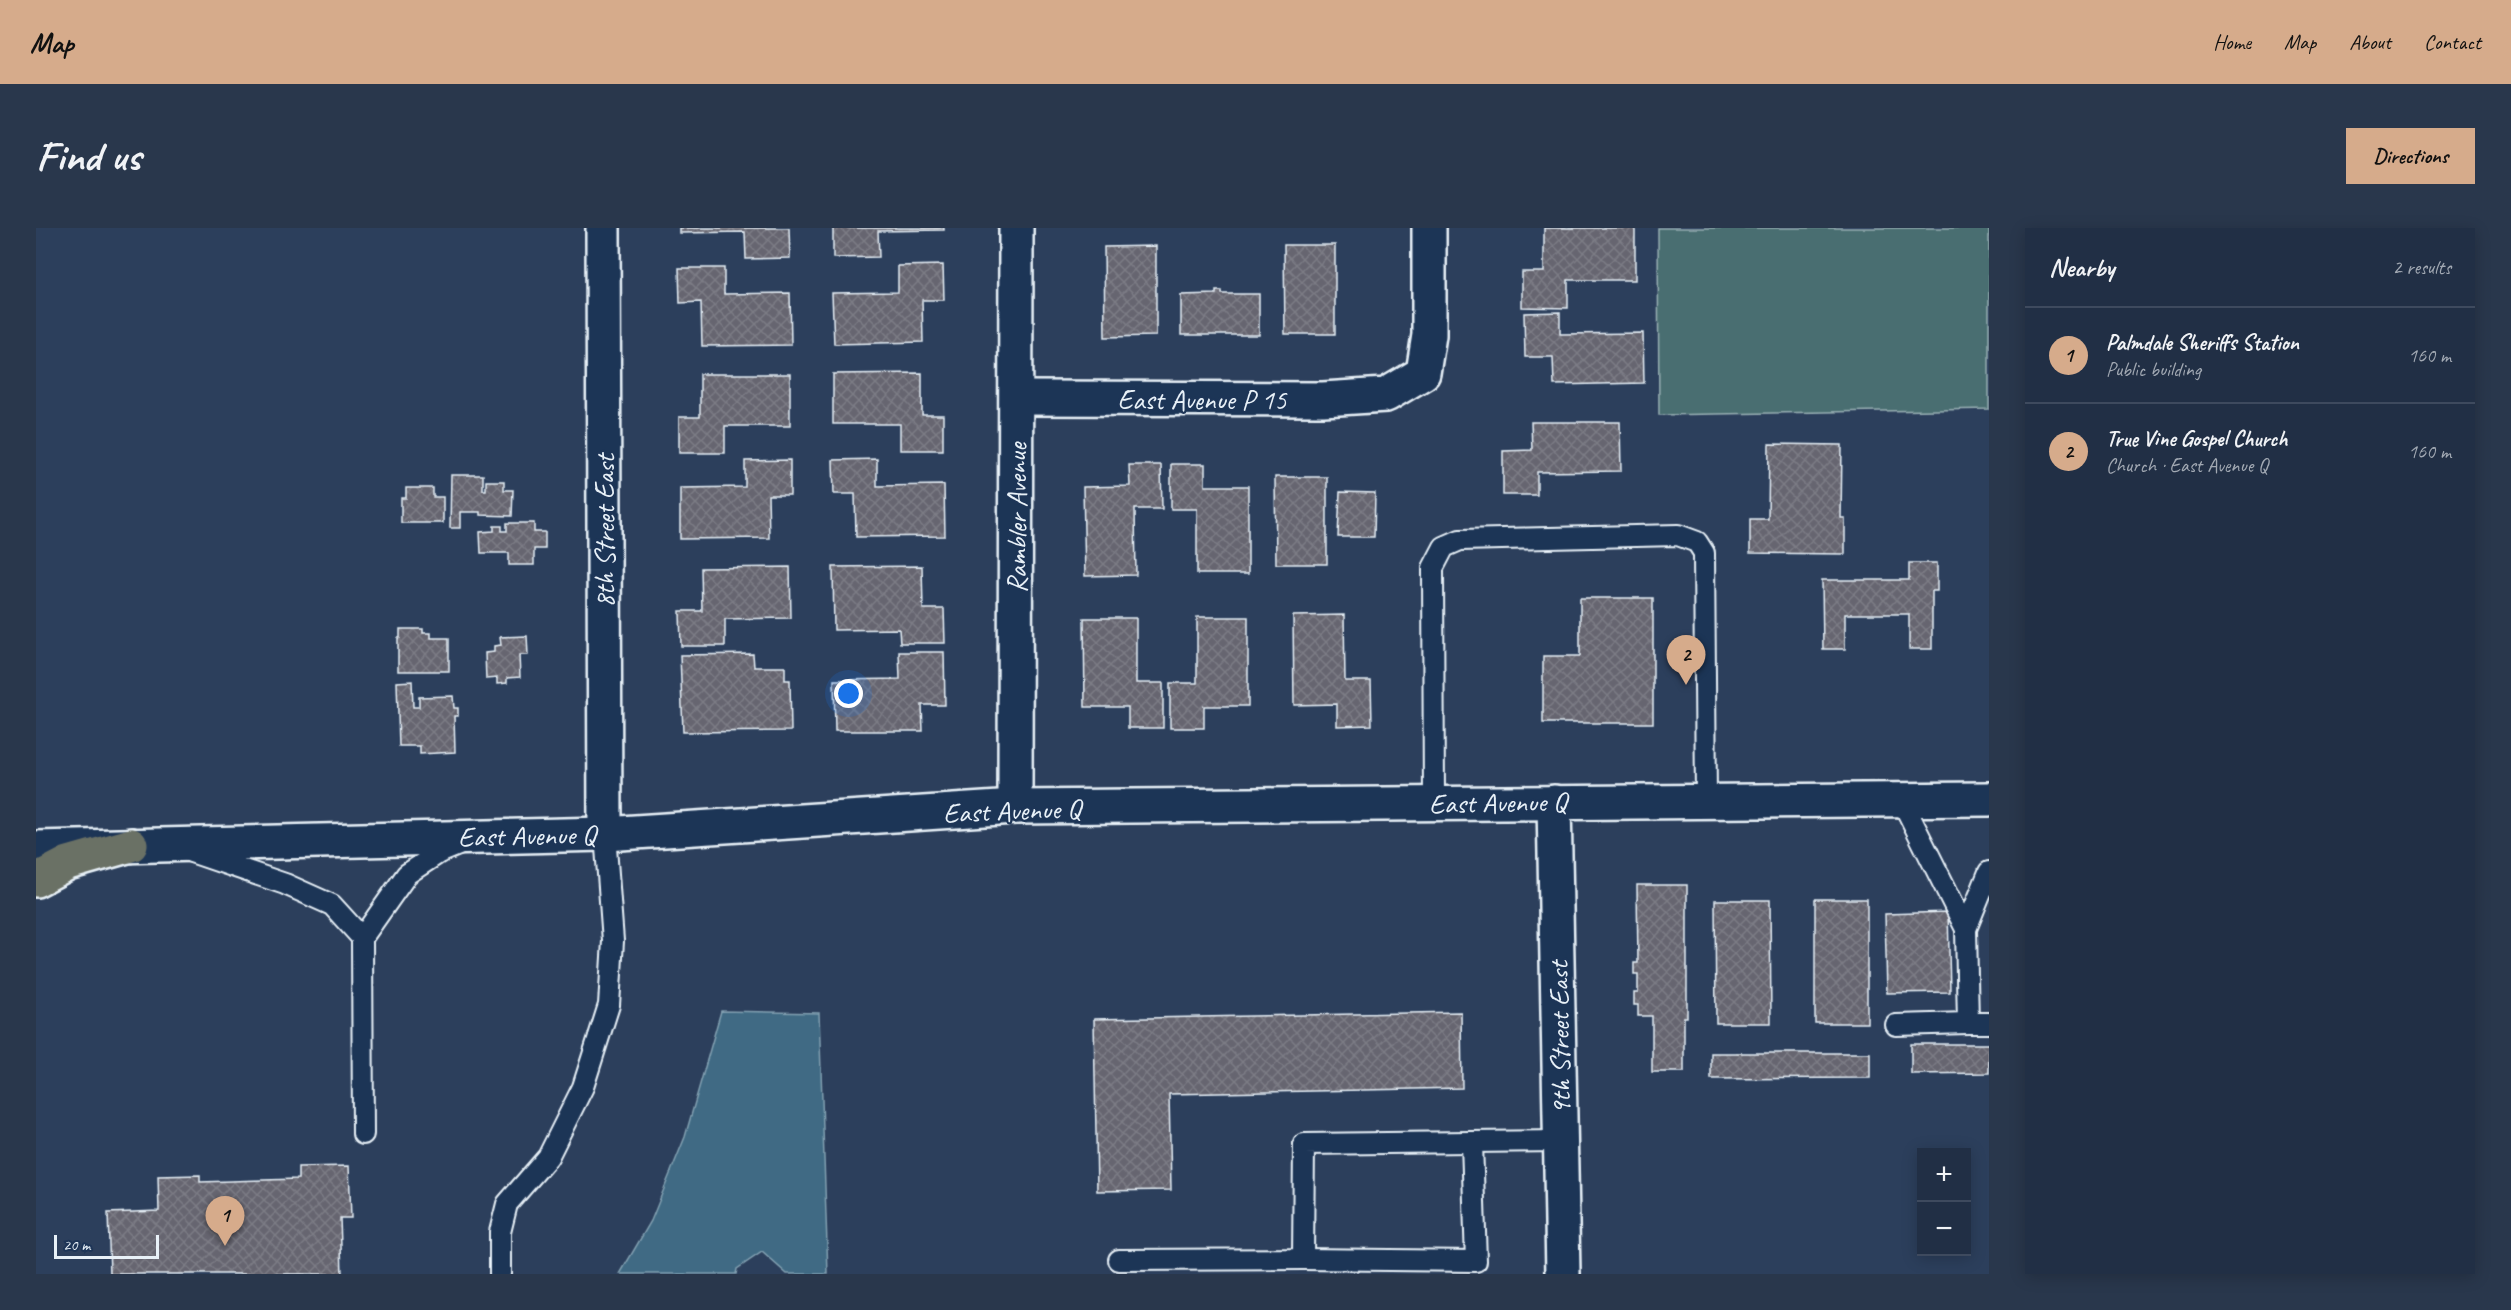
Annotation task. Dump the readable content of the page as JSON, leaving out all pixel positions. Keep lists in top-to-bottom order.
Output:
{
  "streets": {
    "street": [
      "East Avenue P 15",
      "Rambler Avenue",
      "8th Street East",
      "East Avenue Q",
      "9th Street East"
    ]
  },
  "crossings": [
    ["East Avenue P 15", "Rambler Avenue"],
    ["Rambler Avenue", "East Avenue Q"],
    ["8th Street East", "East Avenue Q"],
    ["East Avenue Q", "9th Street East"]
  ],
  "scale_bar": "20 m",
  "page": {
    "header": "Map",
    "nav": [
      "Home",
      "Map",
      "About",
      "Contact"
    ],
    "buttons": "Directions",
    "title": "Find us",
    "heading": ["Nearby", "2 results"],
    "list": [
      {
        "mark": "1",
        "name": "Palmdale Sheriffs Station",
        "note": "Public building",
        "value": "160 m"
      },
      {
        "mark": "2",
        "name": "True Vine Gospel Church",
        "note": "Church · East Avenue Q",
        "value": "160 m"
      }
    ],
    "pins": ["2", "1"],
    "map_buttons": ["+", "−"],
    "scale": "20 m"
  }
}
